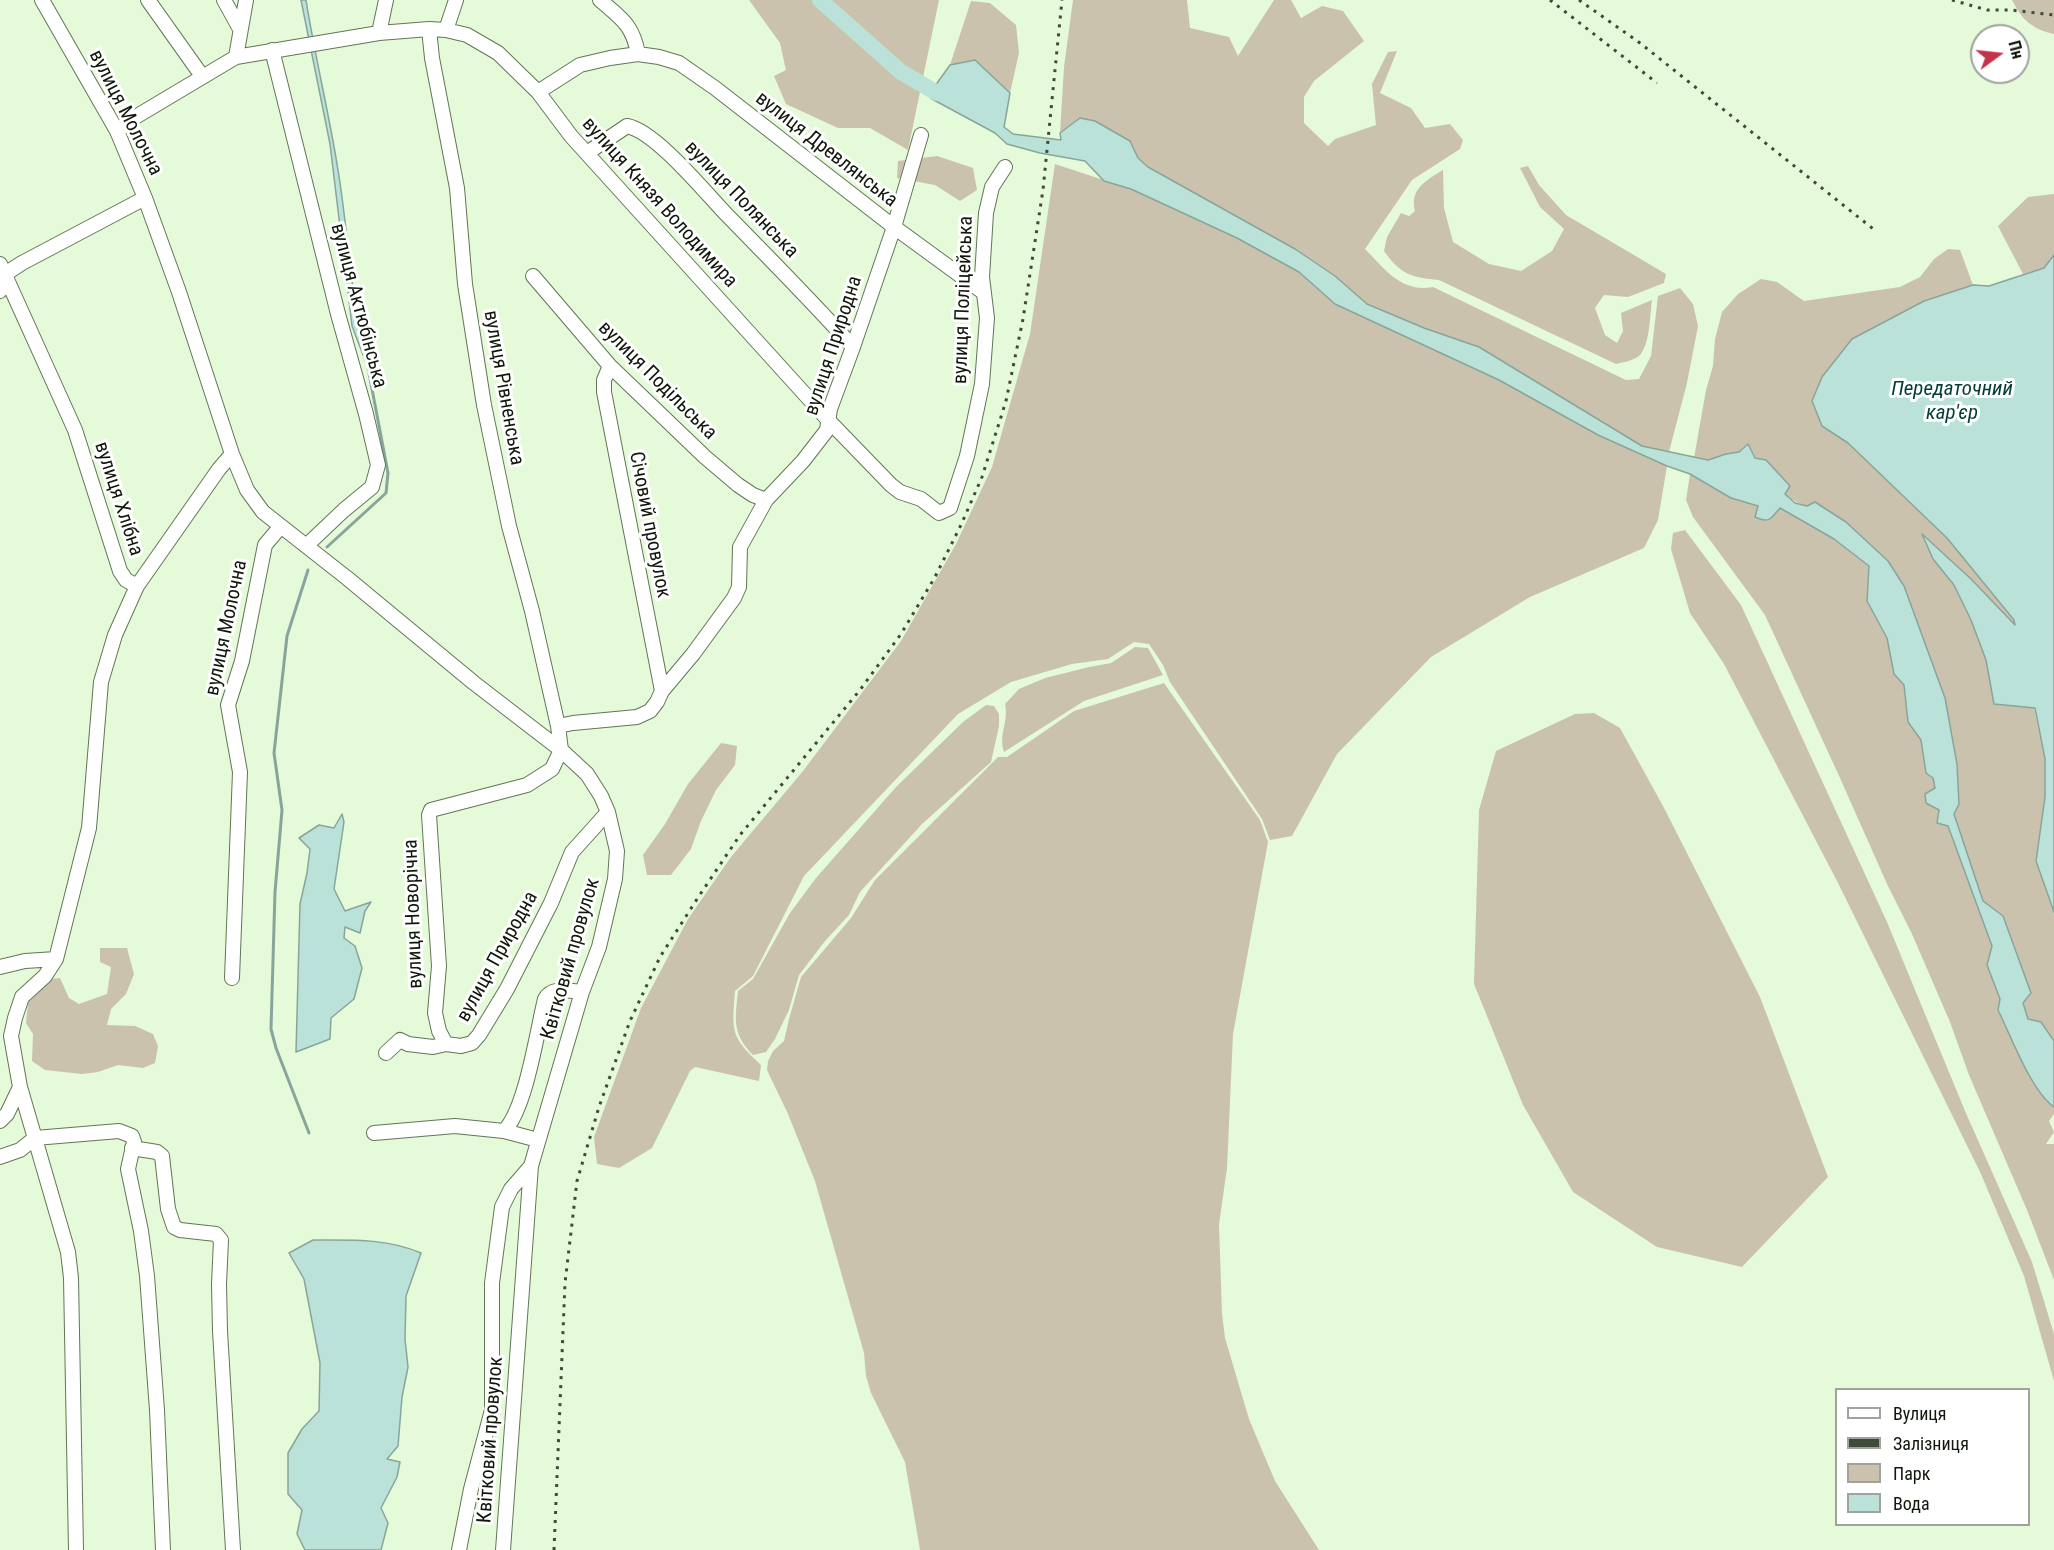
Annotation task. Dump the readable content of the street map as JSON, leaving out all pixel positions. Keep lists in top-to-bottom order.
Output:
{
  "streets": {
    "street": [
      "вулиця Молочна",
      "вулиця Древлянська",
      "вулиця Полянська",
      "вулиця Князя Володимира",
      "вулиця Поліцейська",
      "вулиця Актюбінська",
      "вулиця Природна",
      "вулиця Подільська",
      "вулиця Рівненська",
      "вулиця Хлібна",
      "Січовий провулок",
      "вулиця Новорічна",
      "Квітковий провулок"
    ]
  },
  "crossings": [
    ["вулиця Молочна", "Квітковий провулок"],
    ["вулиця Древлянська", "вулиця Князя Володимира"],
    ["вулиця Древлянська", "вулиця Поліцейська"],
    ["вулиця Древлянська", "вулиця Природна"],
    ["вулиця Полянська", "вулиця Князя Володимира"],
    ["вулиця Полянська", "вулиця Природна"],
    ["вулиця Князя Володимира", "вулиця Поліцейська"],
    ["вулиця Князя Володимира", "вулиця Актюбінська"],
    ["вулиця Князя Володимира", "вулиця Природна"],
    ["вулиця Князя Володимира", "вулиця Рівненська"],
    ["вулиця Актюбінська", "Квітковий провулок"],
    ["вулиця Природна", "вулиця Подільська"],
    ["вулиця Природна", "вулиця Рівненська"],
    ["вулиця Природна", "Січовий провулок"],
    ["вулиця Природна", "вулиця Новорічна"],
    ["вулиця Природна", "Квітковий провулок"],
    ["вулиця Подільська", "Січовий провулок"],
    ["вулиця Рівненська", "вулиця Новорічна"],
    ["вулиця Рівненська", "Квітковий провулок"],
    ["вулиця Новорічна", "Квітковий провулок"]
  ],
  "water": ["Передаточний кар'єр"],
  "legend": [
    "Вулиця",
    "Залізниця",
    "Парк",
    "Вода"
  ],
  "north": "right"
}
